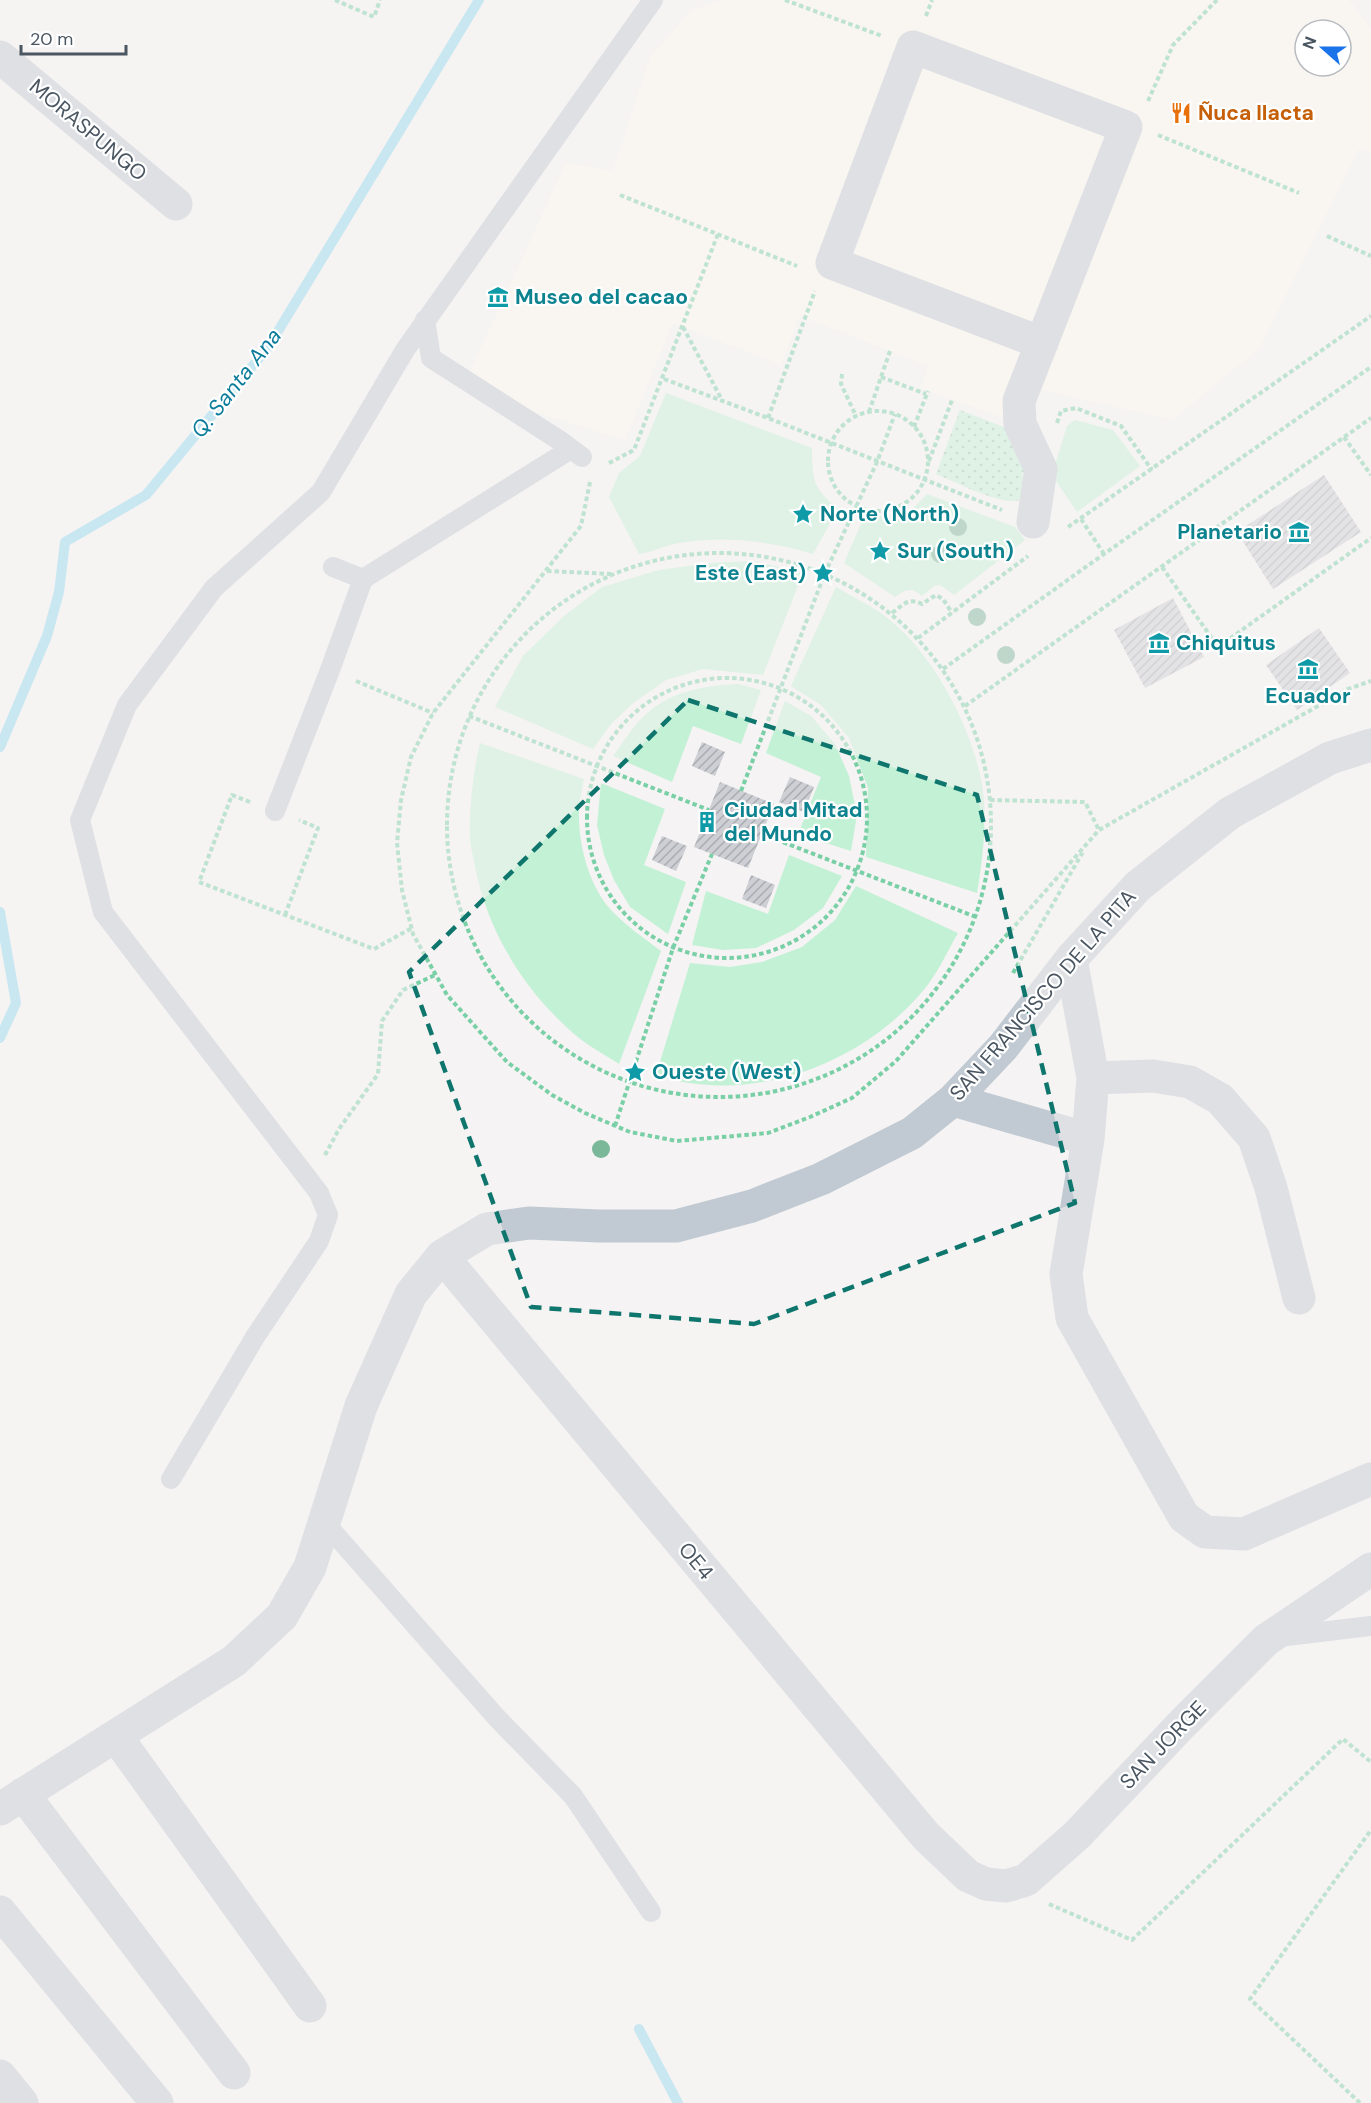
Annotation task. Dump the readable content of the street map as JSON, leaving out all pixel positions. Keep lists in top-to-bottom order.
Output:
{
  "streets": {
    "street": [
      "MORASPUNGO",
      "SAN FRANCISCO DE LA PITA",
      "OE4",
      "SAN JORGE"
    ]
  },
  "crossings": [
    ["SAN FRANCISCO DE LA PITA", "OE4"],
    ["OE4", "SAN JORGE"]
  ],
  "water": ["Q. Santa Ana"],
  "places": {
    "restaurant": ["Ñuca llacta"],
    "museum": [
      "Museo del cacao",
      "Planetario",
      "Chiquitus",
      "Ecuador"
    ],
    "place": [
      "Norte (North)",
      "Sur (South)",
      "Este (East)",
      "Oueste (West)"
    ],
    "building": ["Ciudad Mitad del Mundo"]
  },
  "scale_bar": "20 m",
  "north": "left"
}
